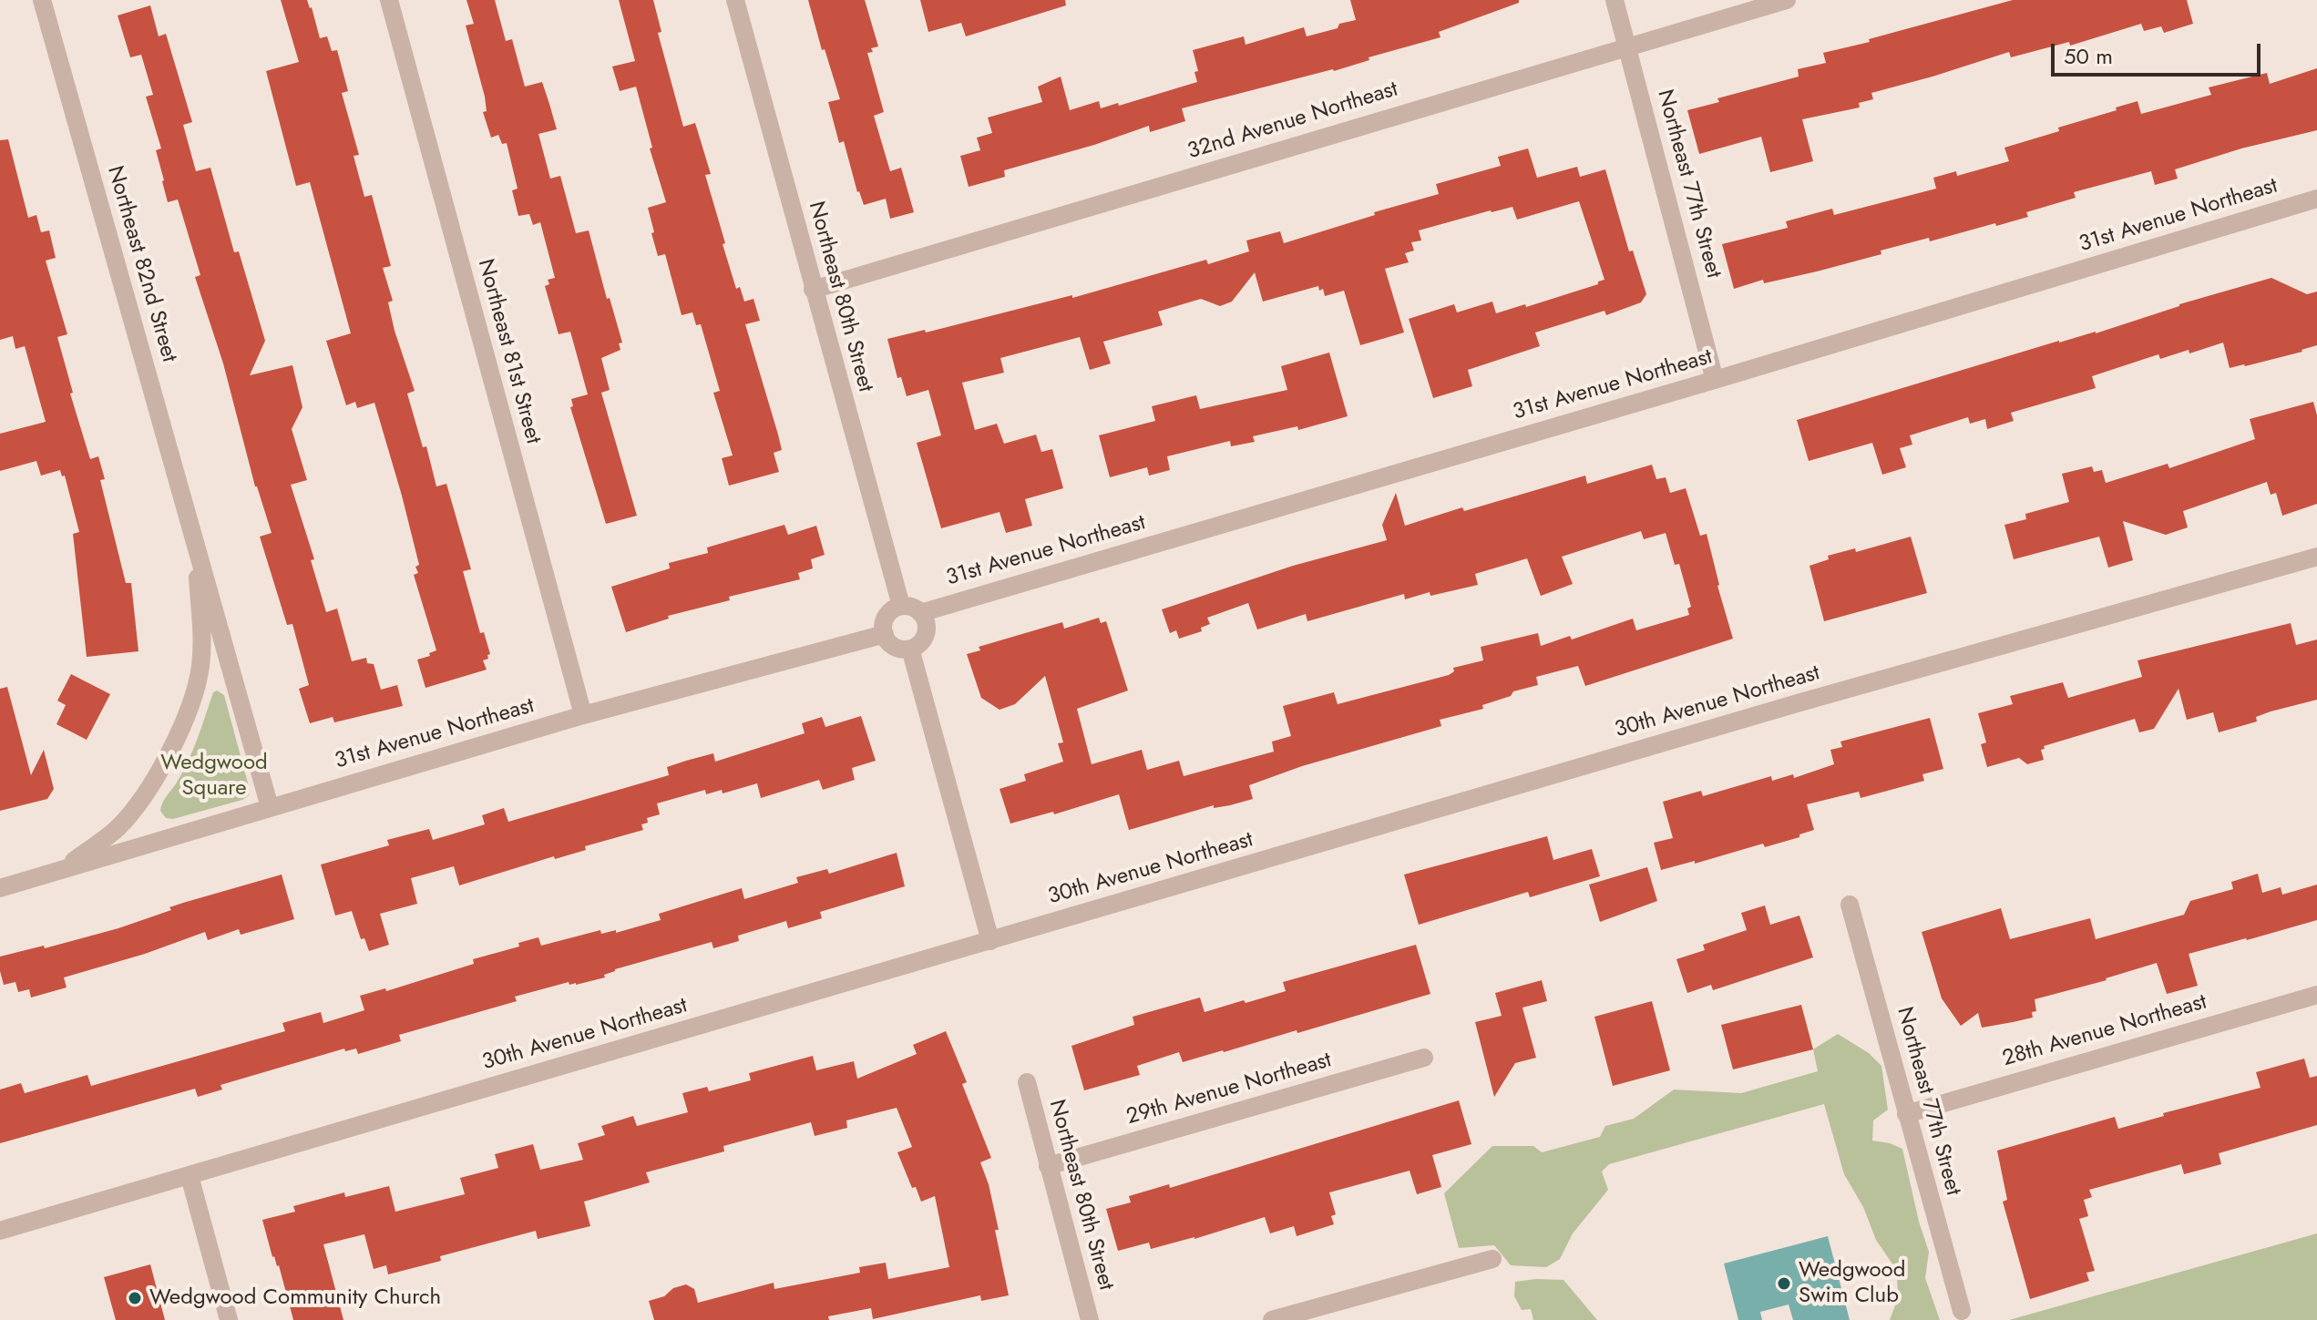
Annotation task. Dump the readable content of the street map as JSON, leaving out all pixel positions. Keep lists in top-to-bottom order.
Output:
{
  "streets": {
    "street": [
      "32nd Avenue Northeast",
      "Northeast 77th Street",
      "31st Avenue Northeast",
      "Northeast 82nd Street",
      "Northeast 80th Street",
      "Northeast 81st Street",
      "30th Avenue Northeast",
      "28th Avenue Northeast",
      "29th Avenue Northeast"
    ]
  },
  "crossings": [
    ["32nd Avenue Northeast", "Northeast 77th Street"],
    ["32nd Avenue Northeast", "Northeast 80th Street"],
    ["Northeast 77th Street", "31st Avenue Northeast"],
    ["Northeast 77th Street", "28th Avenue Northeast"],
    ["31st Avenue Northeast", "Northeast 82nd Street"],
    ["31st Avenue Northeast", "Northeast 80th Street"],
    ["31st Avenue Northeast", "Northeast 81st Street"],
    ["Northeast 80th Street", "29th Avenue Northeast"]
  ],
  "parks": ["Wedgwood Square"],
  "places": ["Wedgwood Swim Club", "Wedgwood Community Church"],
  "scale_bar": "50 m"
}
